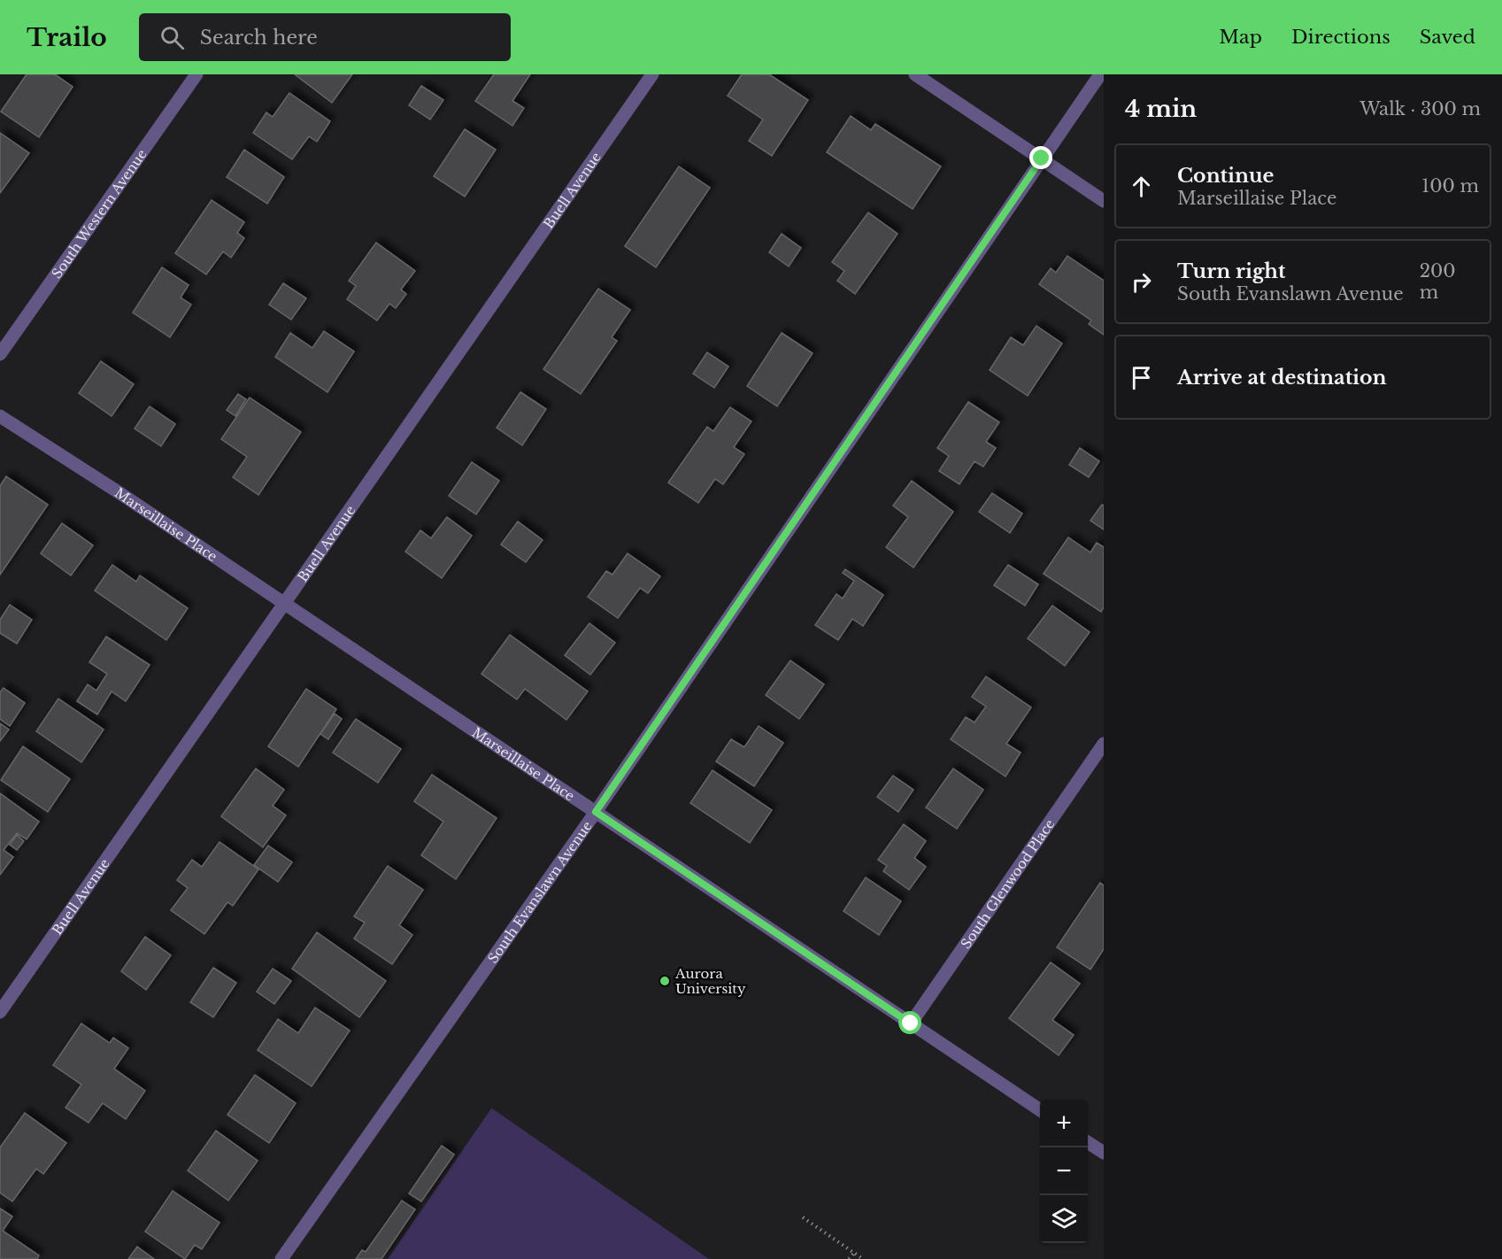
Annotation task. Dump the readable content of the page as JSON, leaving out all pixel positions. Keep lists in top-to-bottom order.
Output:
{
  "streets": {
    "street": [
      "Buell Avenue",
      "South Western Avenue",
      "Marseillaise Place",
      "South Glenwood Place",
      "South Evanslawn Avenue"
    ]
  },
  "crossings": [
    ["Buell Avenue", "Marseillaise Place"],
    ["Marseillaise Place", "South Glenwood Place"],
    ["Marseillaise Place", "South Evanslawn Avenue"]
  ],
  "places": ["Aurora University"],
  "page": {
    "header": "Trailo",
    "search": "Search here",
    "nav": ["Map", "Directions", "Saved"],
    "heading": ["4 min", "Walk · 300 m"],
    "list": [
      ["Continue", "Marseillaise Place", "100 m"],
      ["Turn right", "South Evanslawn Avenue", "200 m"],
      "Arrive at destination"
    ],
    "map_buttons": ["+", "−"]
  }
}
